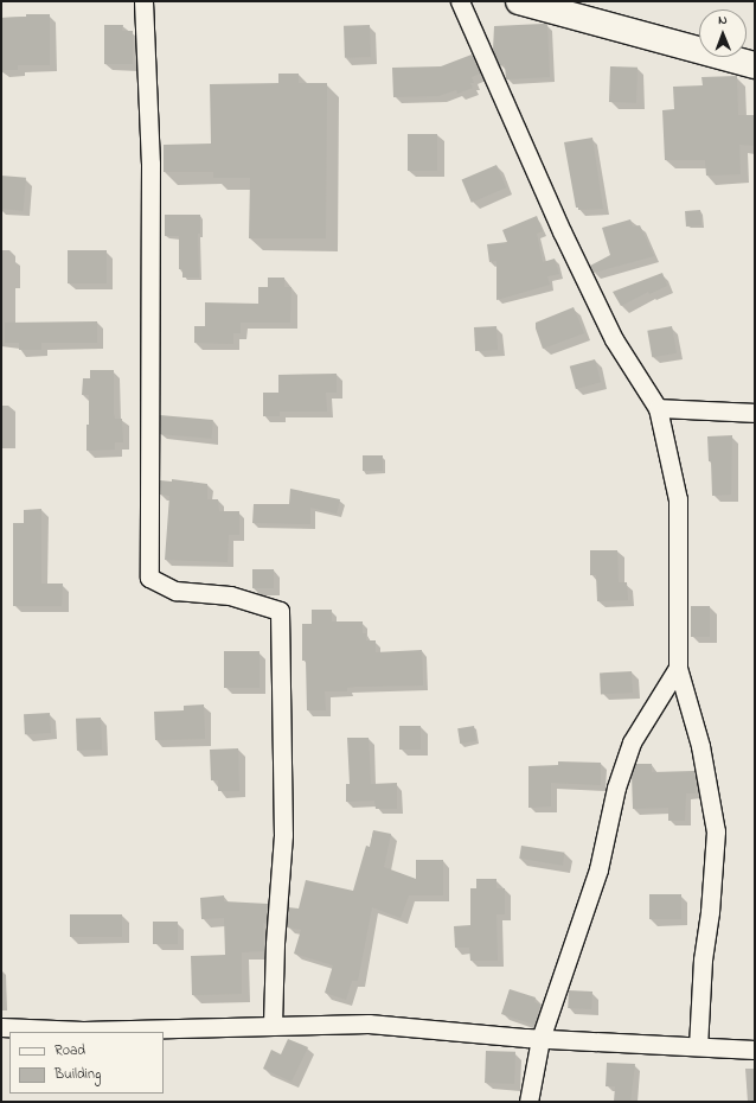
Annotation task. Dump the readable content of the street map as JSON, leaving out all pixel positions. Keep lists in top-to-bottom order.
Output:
{
  "legend": ["Road", "Building"],
  "north": "top"
}
